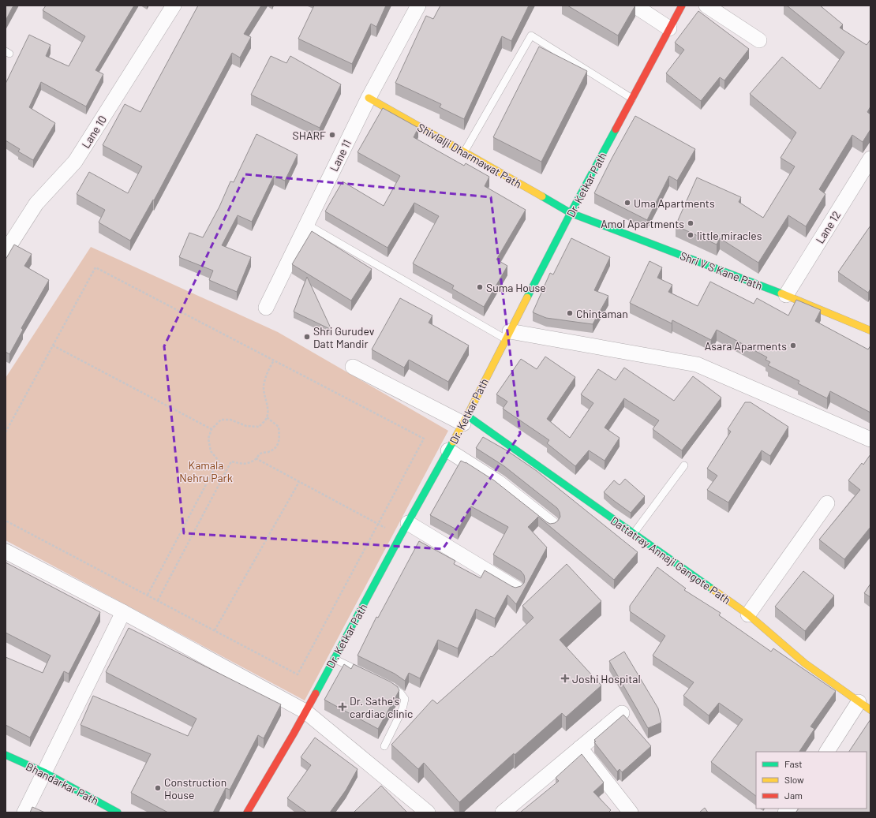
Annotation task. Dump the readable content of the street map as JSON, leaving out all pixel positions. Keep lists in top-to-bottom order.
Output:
{
  "streets": {
    "street": [
      "Lane 10",
      "Lane 11",
      "Shivlalji Dharmawat Path",
      "Dr. Ketkar Path",
      "Lane 12",
      "Shri V S Kane Path",
      "Dattatray Annaji Gangote Path",
      "Bhandarkar Path"
    ]
  },
  "crossings": [
    ["Lane 11", "Shivlalji Dharmawat Path"],
    ["Shivlalji Dharmawat Path", "Dr. Ketkar Path"],
    ["Shivlalji Dharmawat Path", "Shri V S Kane Path"],
    ["Dr. Ketkar Path", "Shri V S Kane Path"],
    ["Dr. Ketkar Path", "Dattatray Annaji Gangote Path"],
    ["Lane 12", "Shri V S Kane Path"]
  ],
  "parks": ["Kamala Nehru Park"],
  "places": {
    "other": [
      "SHARF",
      "Uma Apartments",
      "Amol Apartments",
      "little miracles",
      "Suma House",
      "Chintaman",
      "Shri Gurudev Datt Mandir",
      "Asara Aparments",
      "Construction House"
    ],
    "health": ["Joshi Hospital", "Dr. Sathe's cardiac clinic"]
  },
  "legend": ["Fast", "Slow", "Jam"]
}
